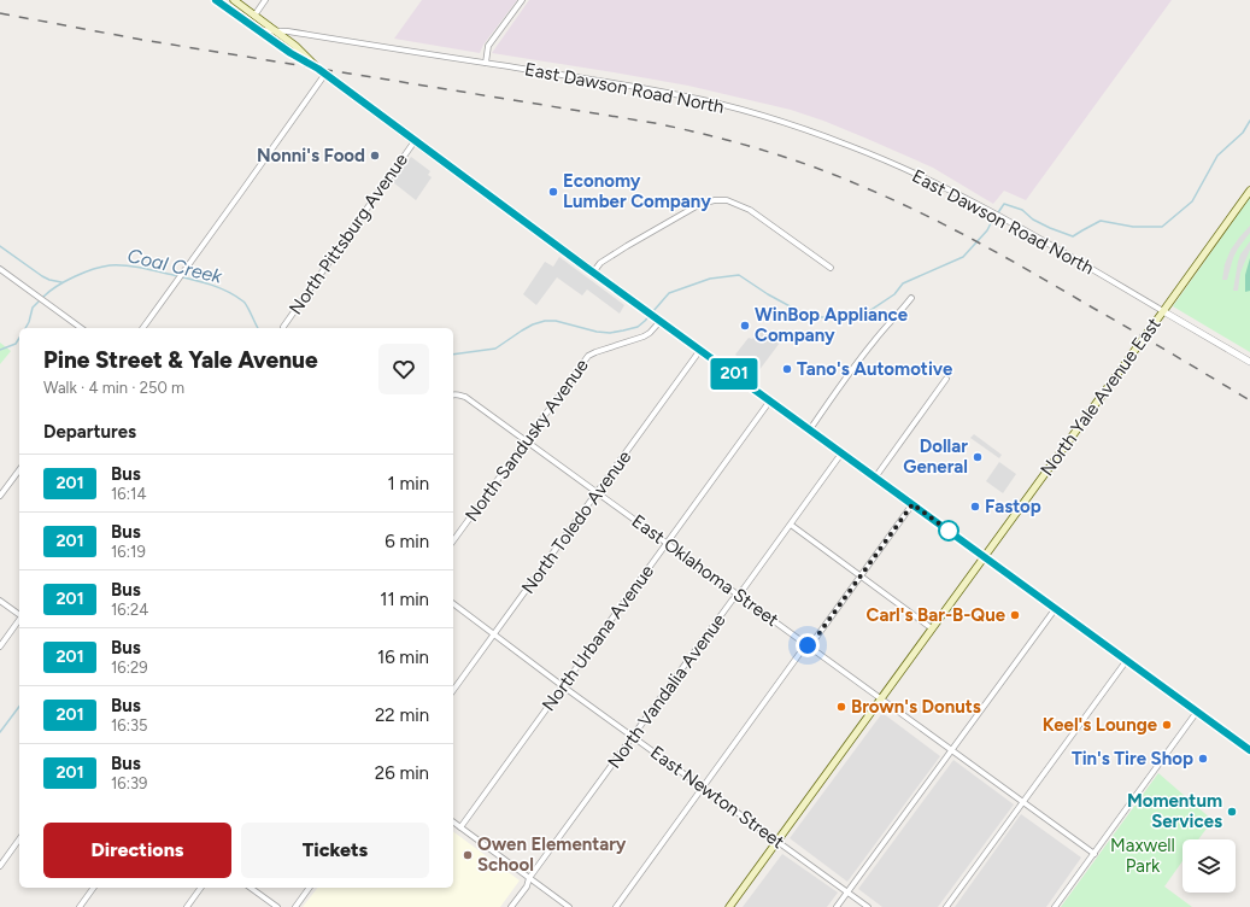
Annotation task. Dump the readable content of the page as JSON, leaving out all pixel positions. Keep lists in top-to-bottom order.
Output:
{
  "streets": {
    "main road": ["North Yale Avenue East"],
    "street": [
      "East Dawson Road North",
      "North Pittsburg Avenue",
      "North Sandusky Avenue",
      "North Toledo Avenue",
      "East Oklahoma Street",
      "North Urbana Avenue",
      "North Vandalia Avenue",
      "East Newton Street"
    ]
  },
  "crossings": [
    ["East Dawson Road North", "North Yale Avenue East"],
    ["North Yale Avenue East", "East Oklahoma Street"],
    ["North Yale Avenue East", "East Newton Street"],
    ["North Sandusky Avenue", "East Oklahoma Street"],
    ["North Toledo Avenue", "East Oklahoma Street"],
    ["North Toledo Avenue", "East Newton Street"],
    ["East Oklahoma Street", "North Urbana Avenue"],
    ["East Oklahoma Street", "North Vandalia Avenue"],
    ["North Urbana Avenue", "East Newton Street"],
    ["North Vandalia Avenue", "East Newton Street"]
  ],
  "water": ["Coal Creek"],
  "parks": ["Maxwell Park"],
  "places": [
    "Nonni's Food",
    "Economy Lumber Company",
    "WinBop Appliance Company",
    "Tano's Automotive",
    "Dollar General",
    "Fastop",
    "Carl's Bar-B-Que",
    "Brown's Donuts",
    "Keel's Lounge",
    "Tin's Tire Shop",
    "Momentum Services",
    "Owen Elementary School"
  ],
  "lines": ["bus line 201"],
  "page": {
    "on_map": "201",
    "heading": [
      ["Pine Street & Yale Avenue", "Walk · 4 min · 250 m"],
      "Departures"
    ],
    "list": [
      {
        "mark": "201",
        "name": "Bus",
        "note": "16:14",
        "value": "1 min"
      },
      {
        "mark": "201",
        "name": "Bus",
        "note": "16:19",
        "value": "6 min"
      },
      {
        "mark": "201",
        "name": "Bus",
        "note": "16:24",
        "value": "11 min"
      },
      {
        "mark": "201",
        "name": "Bus",
        "note": "16:29",
        "value": "16 min"
      },
      {
        "mark": "201",
        "name": "Bus",
        "note": "16:35",
        "value": "22 min"
      },
      {
        "mark": "201",
        "name": "Bus",
        "note": "16:39",
        "value": "26 min"
      }
    ],
    "buttons": ["Directions", "Tickets"]
  }
}
